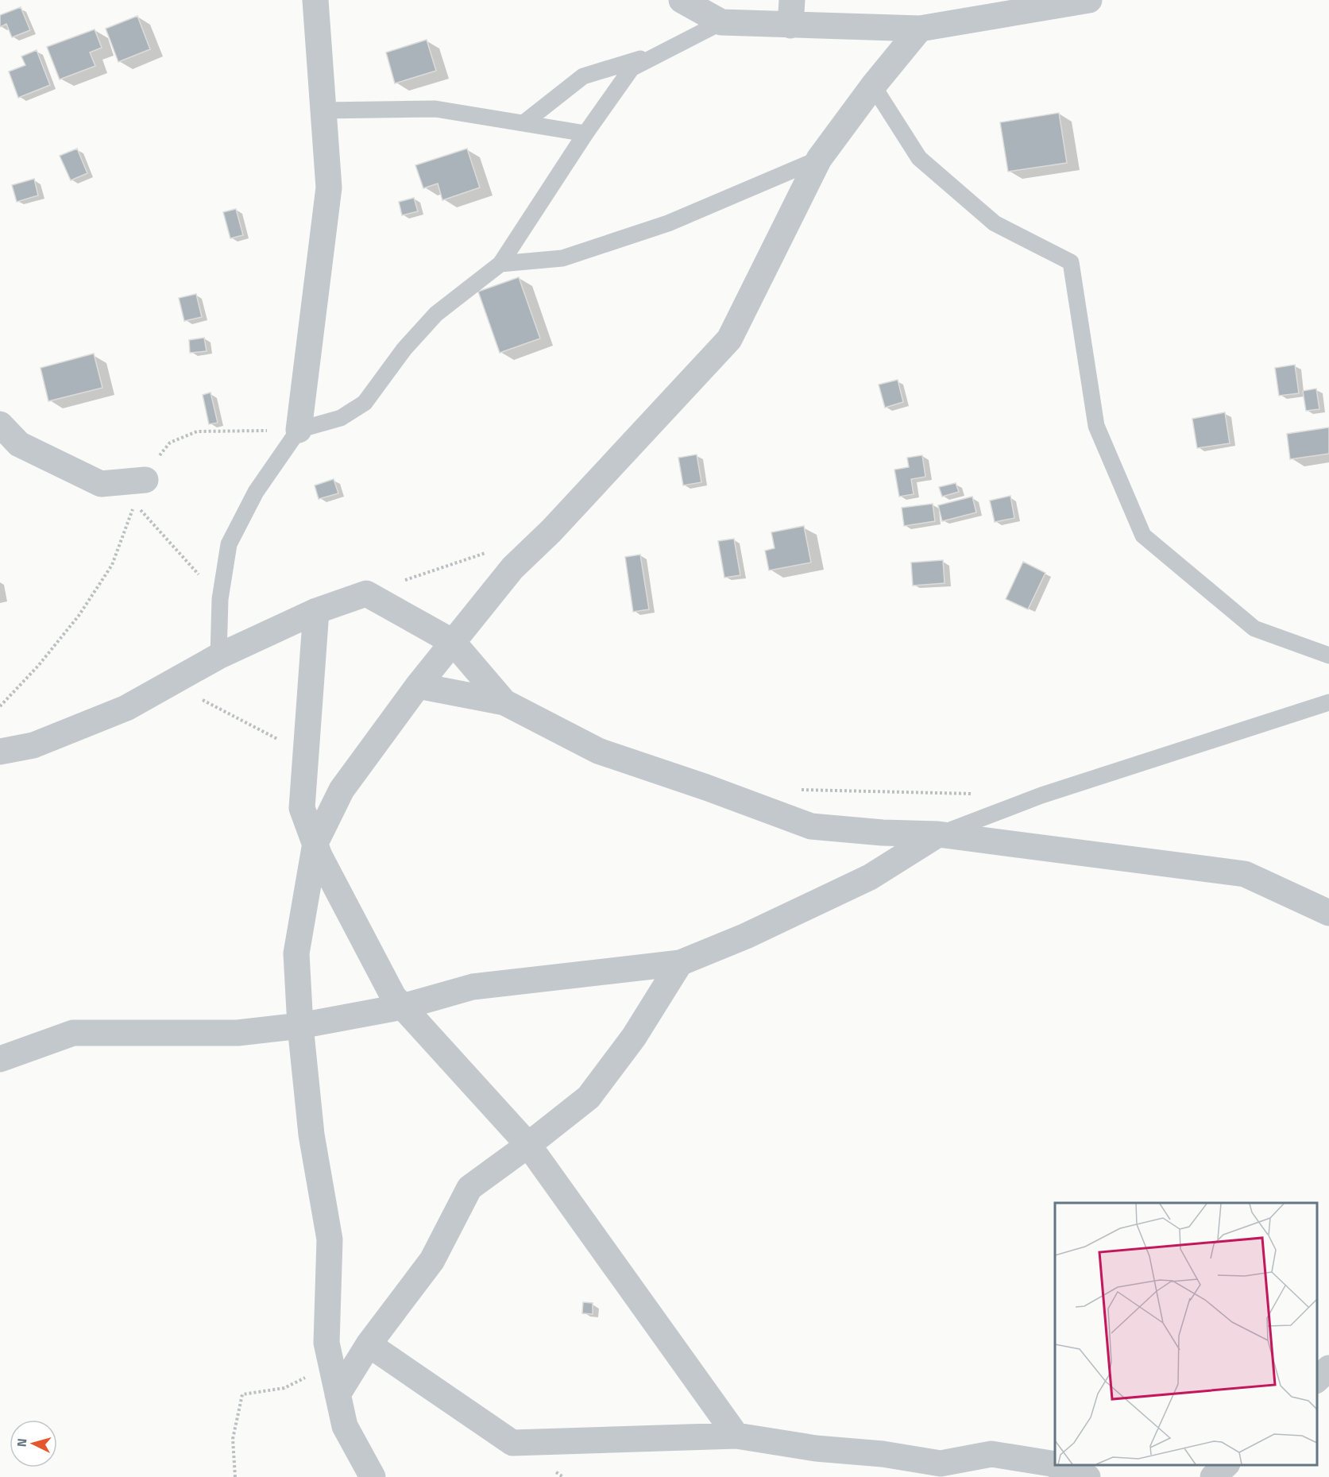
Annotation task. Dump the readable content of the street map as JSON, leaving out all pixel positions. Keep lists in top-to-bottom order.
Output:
{
  "north": "left"
}
